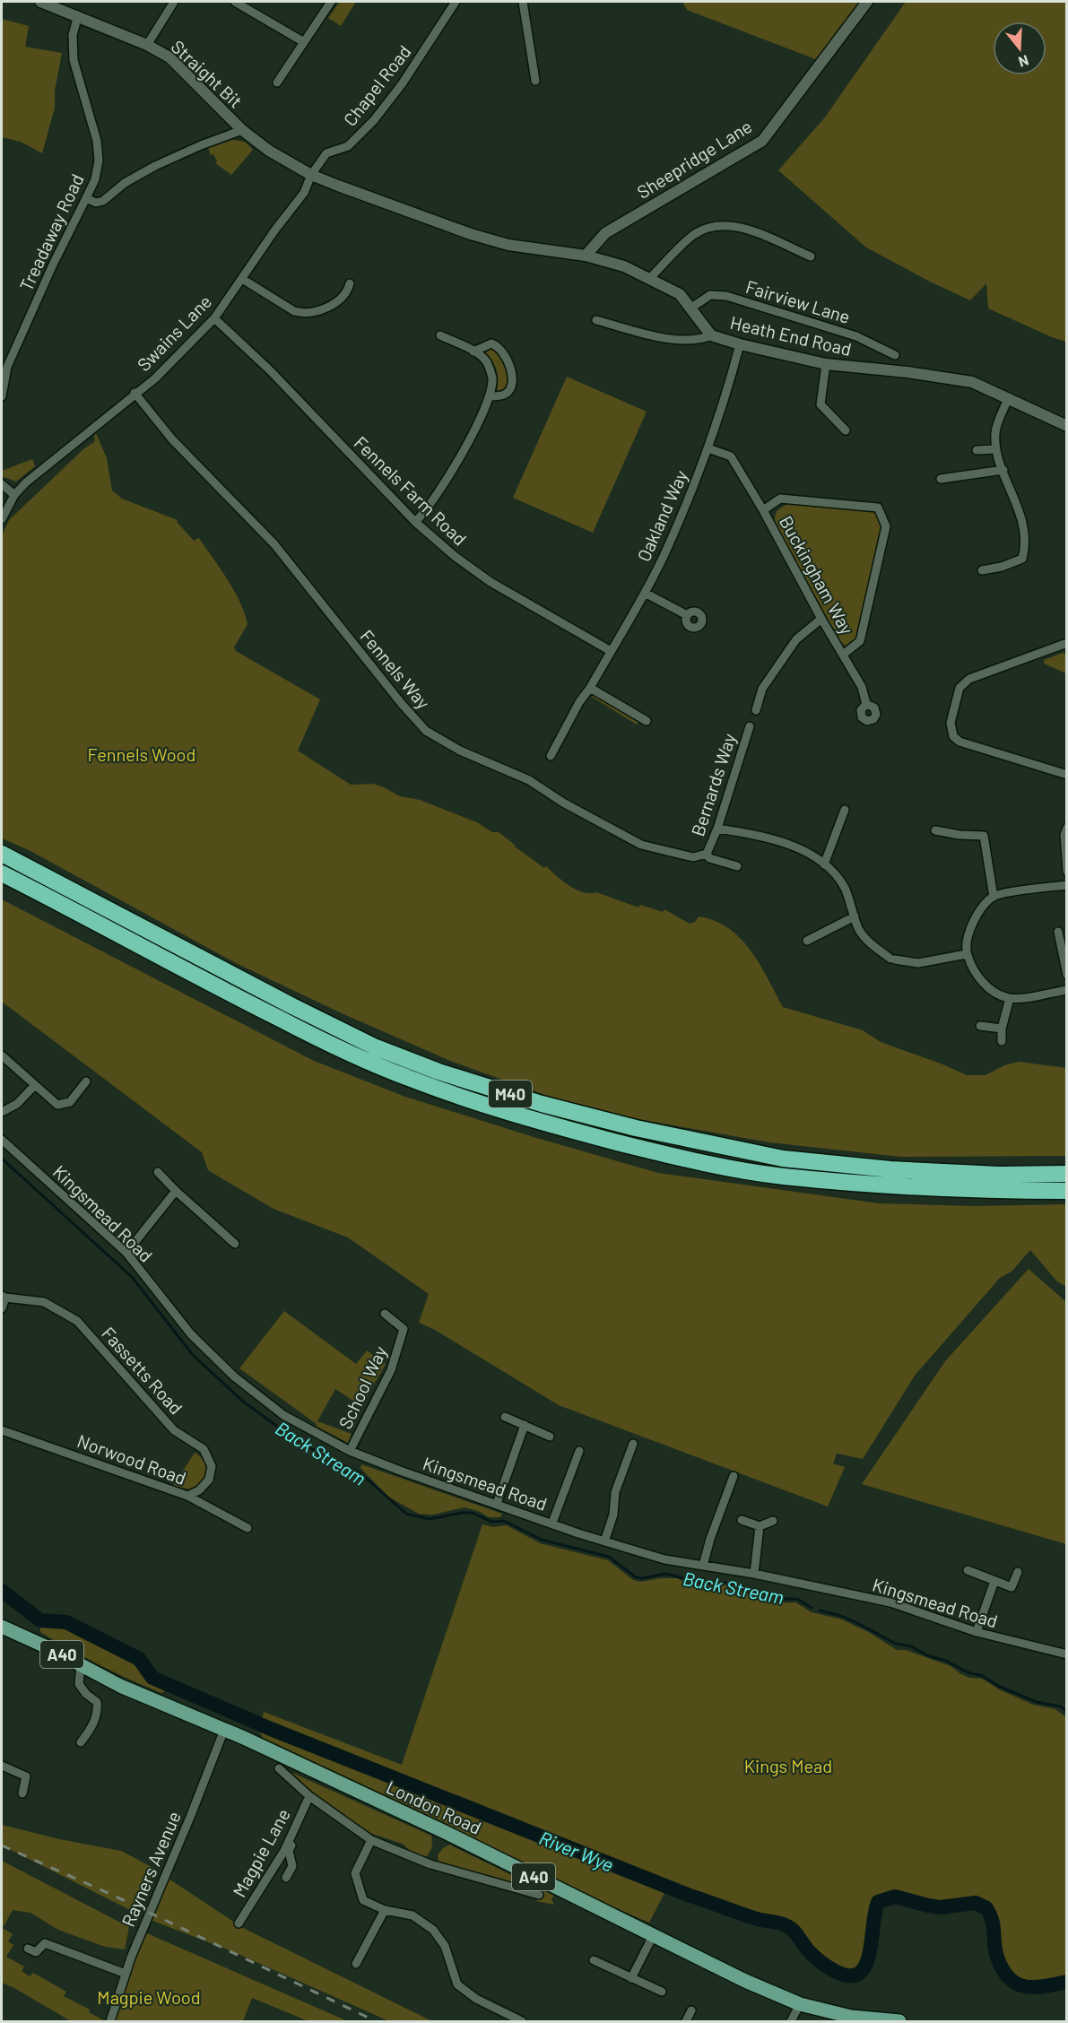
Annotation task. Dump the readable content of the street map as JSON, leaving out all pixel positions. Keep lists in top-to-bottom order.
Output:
{
  "streets": {
    "highway": ["M40"],
    "main road": ["A40", "London Road"],
    "street": [
      "Straight Bit",
      "Chapel Road",
      "Sheepridge Lane",
      "Treadaway Road",
      "Fairview Lane",
      "Swains Lane",
      "Heath End Road",
      "Fennels Farm Road",
      "Oakland Way",
      "Buckingham Way",
      "Fennels Way",
      "Bernards Way",
      "Kingsmead Road",
      "Fassetts Road",
      "School Way",
      "Norwood Road",
      "Magpie Lane",
      "Rayners Avenue"
    ]
  },
  "crossings": [
    ["Straight Bit", "Chapel Road"],
    ["Straight Bit", "Treadaway Road"],
    ["Straight Bit", "Swains Lane"],
    ["Straight Bit", "Heath End Road"],
    ["Chapel Road", "Swains Lane"],
    ["Chapel Road", "Heath End Road"],
    ["Sheepridge Lane", "Heath End Road"],
    ["Fairview Lane", "Heath End Road"],
    ["Swains Lane", "Heath End Road"],
    ["Swains Lane", "Fennels Farm Road"],
    ["Swains Lane", "Fennels Way"],
    ["Heath End Road", "Oakland Way"],
    ["Fennels Farm Road", "Oakland Way"],
    ["Oakland Way", "Buckingham Way"],
    ["Fennels Way", "Bernards Way"],
    ["Kingsmead Road", "School Way"],
    ["Fassetts Road", "Norwood Road"],
    ["A40", "London Road"],
    ["London Road", "Rayners Avenue"]
  ],
  "water": ["Back Stream", "River Wye"],
  "parks": ["Fennels Wood", "Kings Mead", "Magpie Wood"],
  "north": "bottom"
}
